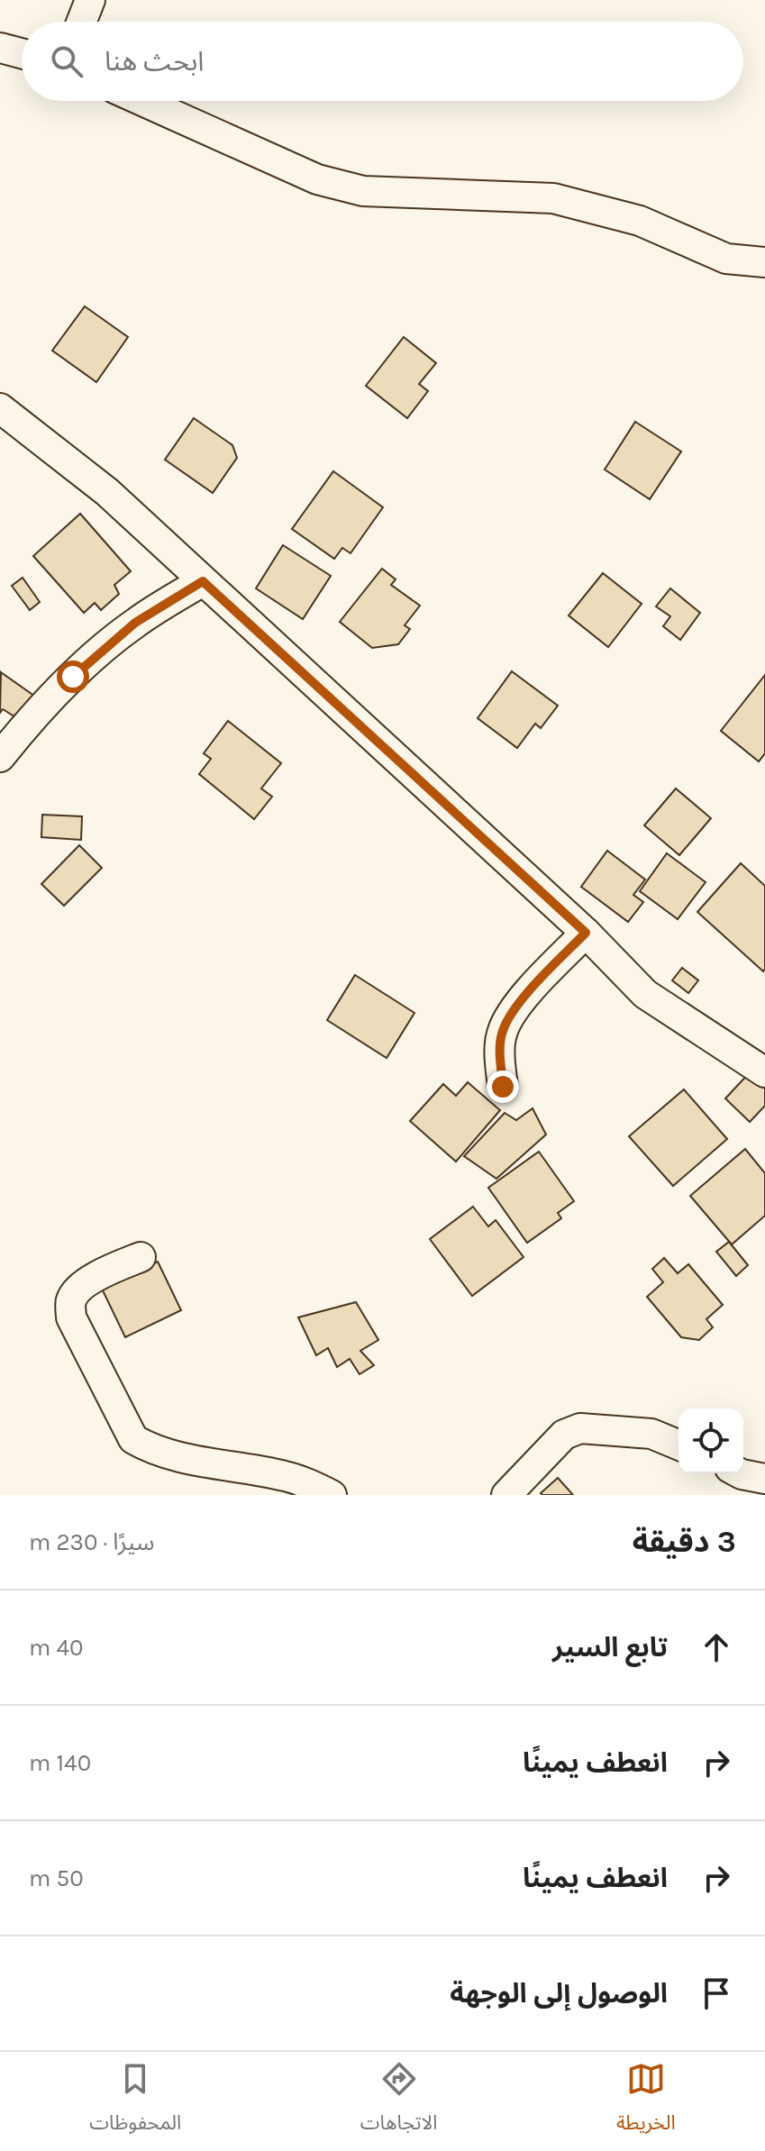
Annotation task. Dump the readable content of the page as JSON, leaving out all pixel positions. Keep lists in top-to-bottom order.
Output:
{
  "page": {
    "search": "ابحث هنا",
    "heading": ["3 دقيقة", "سيرًا · 230 m"],
    "list": [
      ["تابع السير", "40 m"],
      ["انعطف يمينًا", "140 m"],
      ["انعطف يمينًا", "50 m"],
      "الوصول إلى الوجهة"
    ],
    "nav": ["الخريطة", "الاتجاهات", "المحفوظات"]
  }
}
